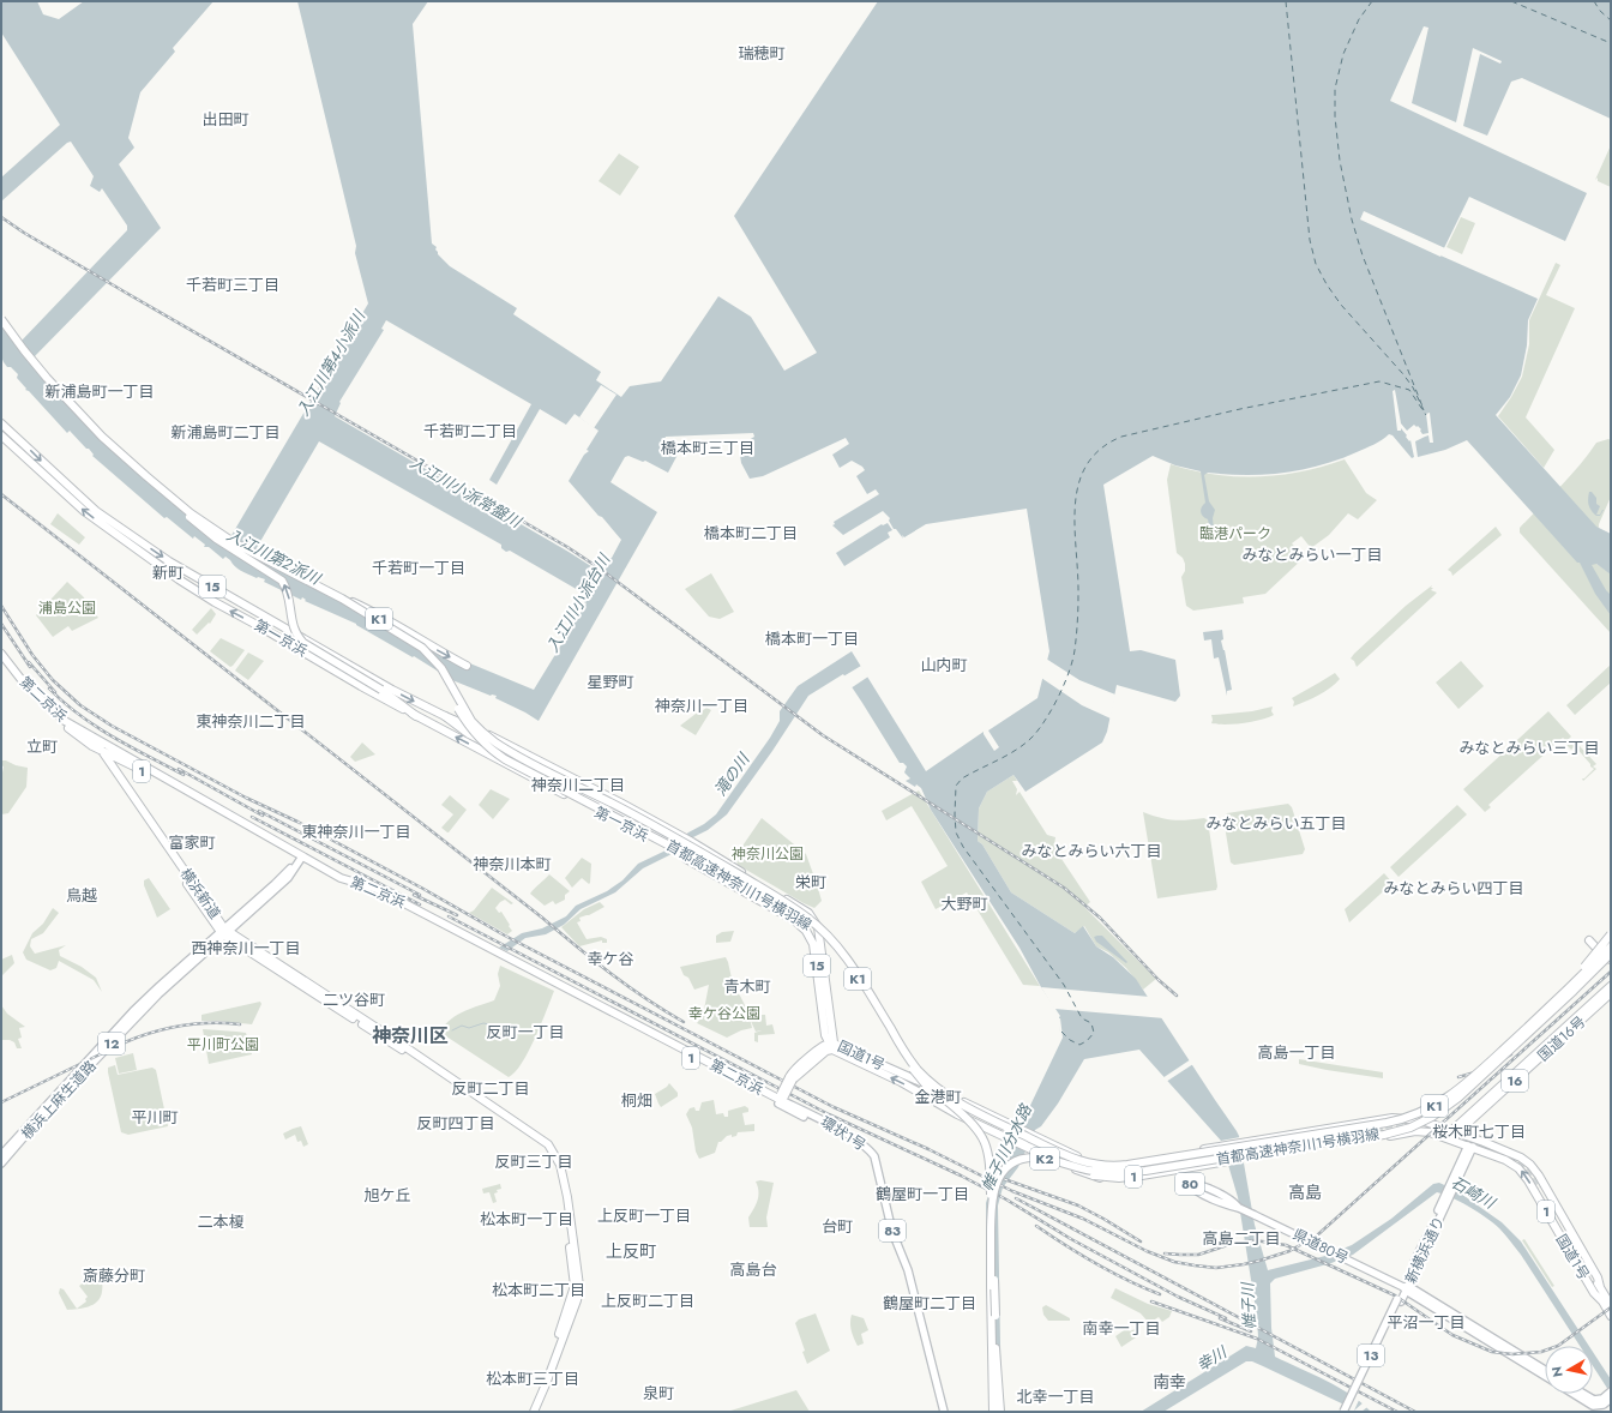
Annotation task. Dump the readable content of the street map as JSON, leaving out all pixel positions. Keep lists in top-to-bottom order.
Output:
{
  "streets": {
    "highway": [
      "15",
      "K1",
      "第一京浜",
      "第二京浜",
      "1",
      "首都高速神奈川1号横羽線",
      "横浜新道",
      "国道16号",
      "国道1号",
      "16",
      "K2"
    ],
    "main road": [
      "12",
      "横浜上麻生道路",
      "環状1号",
      "80",
      "83",
      "県道80号",
      "新横浜通り",
      "13"
    ]
  },
  "crossings": [
    ["K1", "第一京浜"],
    ["K1", "首都高速神奈川1号横羽線"],
    ["第一京浜", "首都高速神奈川1号横羽線"],
    ["第一京浜", "国道1号"],
    ["第二京浜", "横浜新道"],
    ["第二京浜", "国道1号"],
    ["第二京浜", "横浜上麻生道路"],
    ["第二京浜", "環状1号"],
    ["首都高速神奈川1号横羽線", "K2"],
    ["横浜新道", "横浜上麻生道路"],
    ["国道16号", "国道1号"],
    ["国道1号", "環状1号"],
    ["国道1号", "新横浜通り"],
    ["県道80号", "新横浜通り"],
    ["新横浜通り", "13"]
  ],
  "districts": [
    "瑞穂町",
    "出田町",
    "千若町三丁目",
    "新浦島町一丁目",
    "千若町二丁目",
    "新浦島町二丁目",
    "橋本町三丁目",
    "橋本町二丁目",
    "みなとみらい一丁目",
    "千若町一丁目",
    "新町",
    "橋本町一丁目",
    "山内町",
    "星野町",
    "神奈川一丁目",
    "東神奈川二丁目",
    "立町",
    "みなとみらい三丁目",
    "神奈川二丁目",
    "みなとみらい五丁目",
    "東神奈川一丁目",
    "富家町",
    "みなとみらい六丁目",
    "神奈川本町",
    "栄町",
    "みなとみらい四丁目",
    "鳥越",
    "大野町",
    "西神奈川一丁目",
    "幸ケ谷",
    "青木町",
    "二ツ谷町",
    "反町一丁目",
    "神奈川区",
    "高島一丁目",
    "反町二丁目",
    "金港町",
    "桐畑",
    "平川町",
    "反町四丁目",
    "桜木町七丁目",
    "反町三丁目",
    "高島",
    "鶴屋町一丁目",
    "旭ケ丘",
    "上反町一丁目",
    "松本町一丁目",
    "二本榎",
    "台町",
    "高島二丁目",
    "上反町",
    "高島台",
    "斎藤分町",
    "松本町二丁目",
    "上反町二丁目",
    "鶴屋町二丁目",
    "平沼一丁目",
    "南幸一丁目",
    "松本町三丁目",
    "南幸",
    "泉町",
    "北幸一丁目"
  ],
  "water": [
    "入江川第4小派川",
    "入江川小派常盤川",
    "入江川第2派川",
    "入江川小派台川",
    "滝の川",
    "帷子川分水路",
    "石崎川",
    "帷子川",
    "幸川"
  ],
  "parks": [
    "臨港パーク",
    "浦島公園",
    "神奈川公園",
    "幸ケ谷公園",
    "平川町公園"
  ],
  "north": "left"
}
